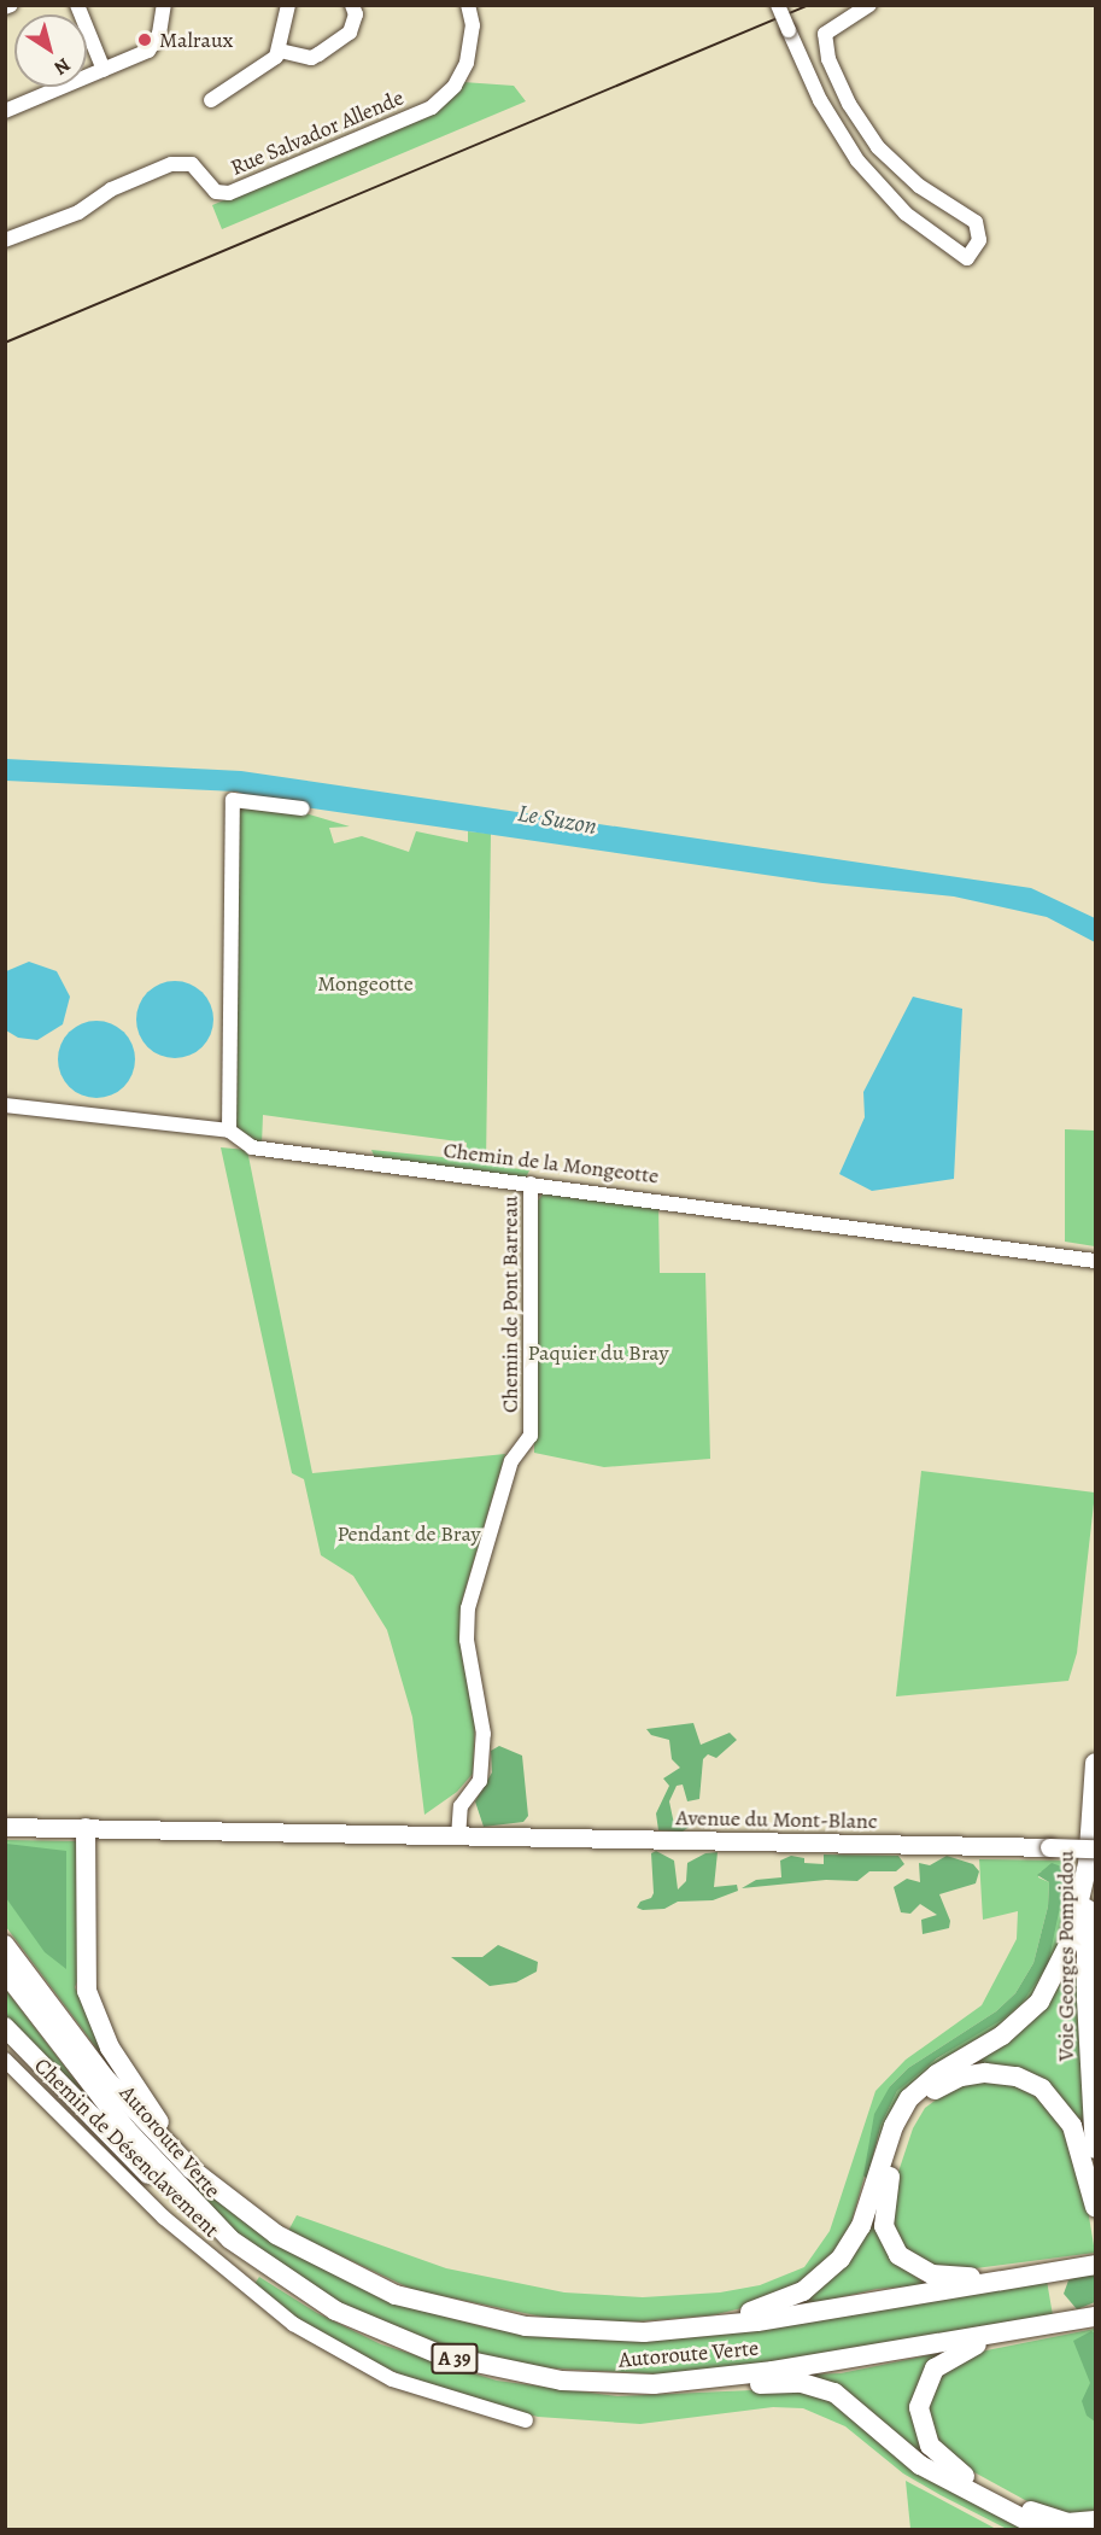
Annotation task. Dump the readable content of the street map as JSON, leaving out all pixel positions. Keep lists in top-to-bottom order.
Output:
{
  "streets": {
    "highway": ["Voie Georges Pompidou", "Autoroute Verte", "A 39"],
    "main road": ["Avenue du Mont-Blanc"],
    "street": [
      "Rue Salvador Allende",
      "Chemin de la Mongeotte",
      "Chemin de Pont Barreau",
      "Chemin de Désenclavement"
    ]
  },
  "crossings": [
    ["Chemin de la Mongeotte", "Chemin de Pont Barreau"],
    ["Chemin de Pont Barreau", "Avenue du Mont-Blanc"],
    ["Avenue du Mont-Blanc", "Voie Georges Pompidou"]
  ],
  "water": ["Le Suzon"],
  "parks": ["Mongeotte", "Paquier du Bray", "Pendant de Bray"],
  "places": ["Malraux"],
  "north": "bottom right"
}
